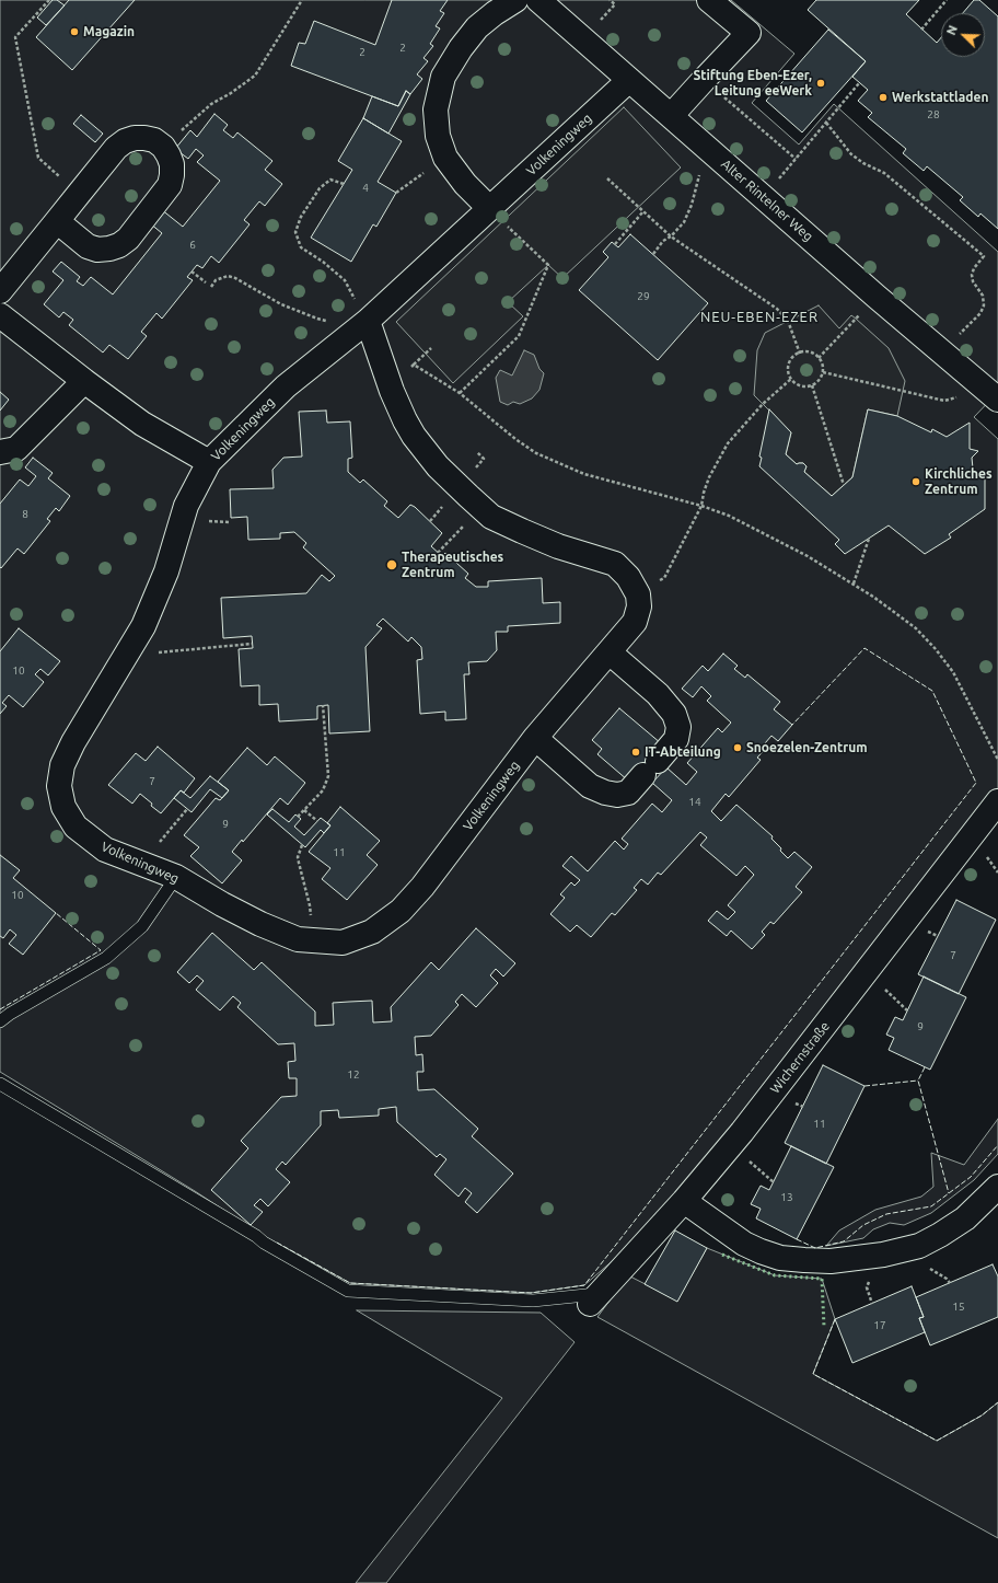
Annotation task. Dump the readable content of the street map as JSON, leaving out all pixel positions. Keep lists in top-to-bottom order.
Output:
{
  "streets": {
    "street": ["Volkeningweg", "Alter Rintelner Weg", "Wichernstraße"]
  },
  "crossings": [
    ["Volkeningweg", "Alter Rintelner Weg"]
  ],
  "districts": ["NEU-EBEN-EZER"],
  "places": [
    "Magazin",
    "Stiftung Eben-Ezer, Leitung eeWerk",
    "Werkstattladen",
    "Kirchliches Zentrum",
    "Therapeutisches Zentrum",
    "Snoezelen-Zentrum",
    "IT-Abteilung"
  ],
  "house_numbers": [
    "2",
    "2",
    "28",
    "4",
    "6",
    "29",
    "8",
    "10",
    "7",
    "14",
    "9",
    "11",
    "10",
    "7",
    "9",
    "12",
    "11",
    "13",
    "15",
    "17"
  ],
  "north": "top left"
}
